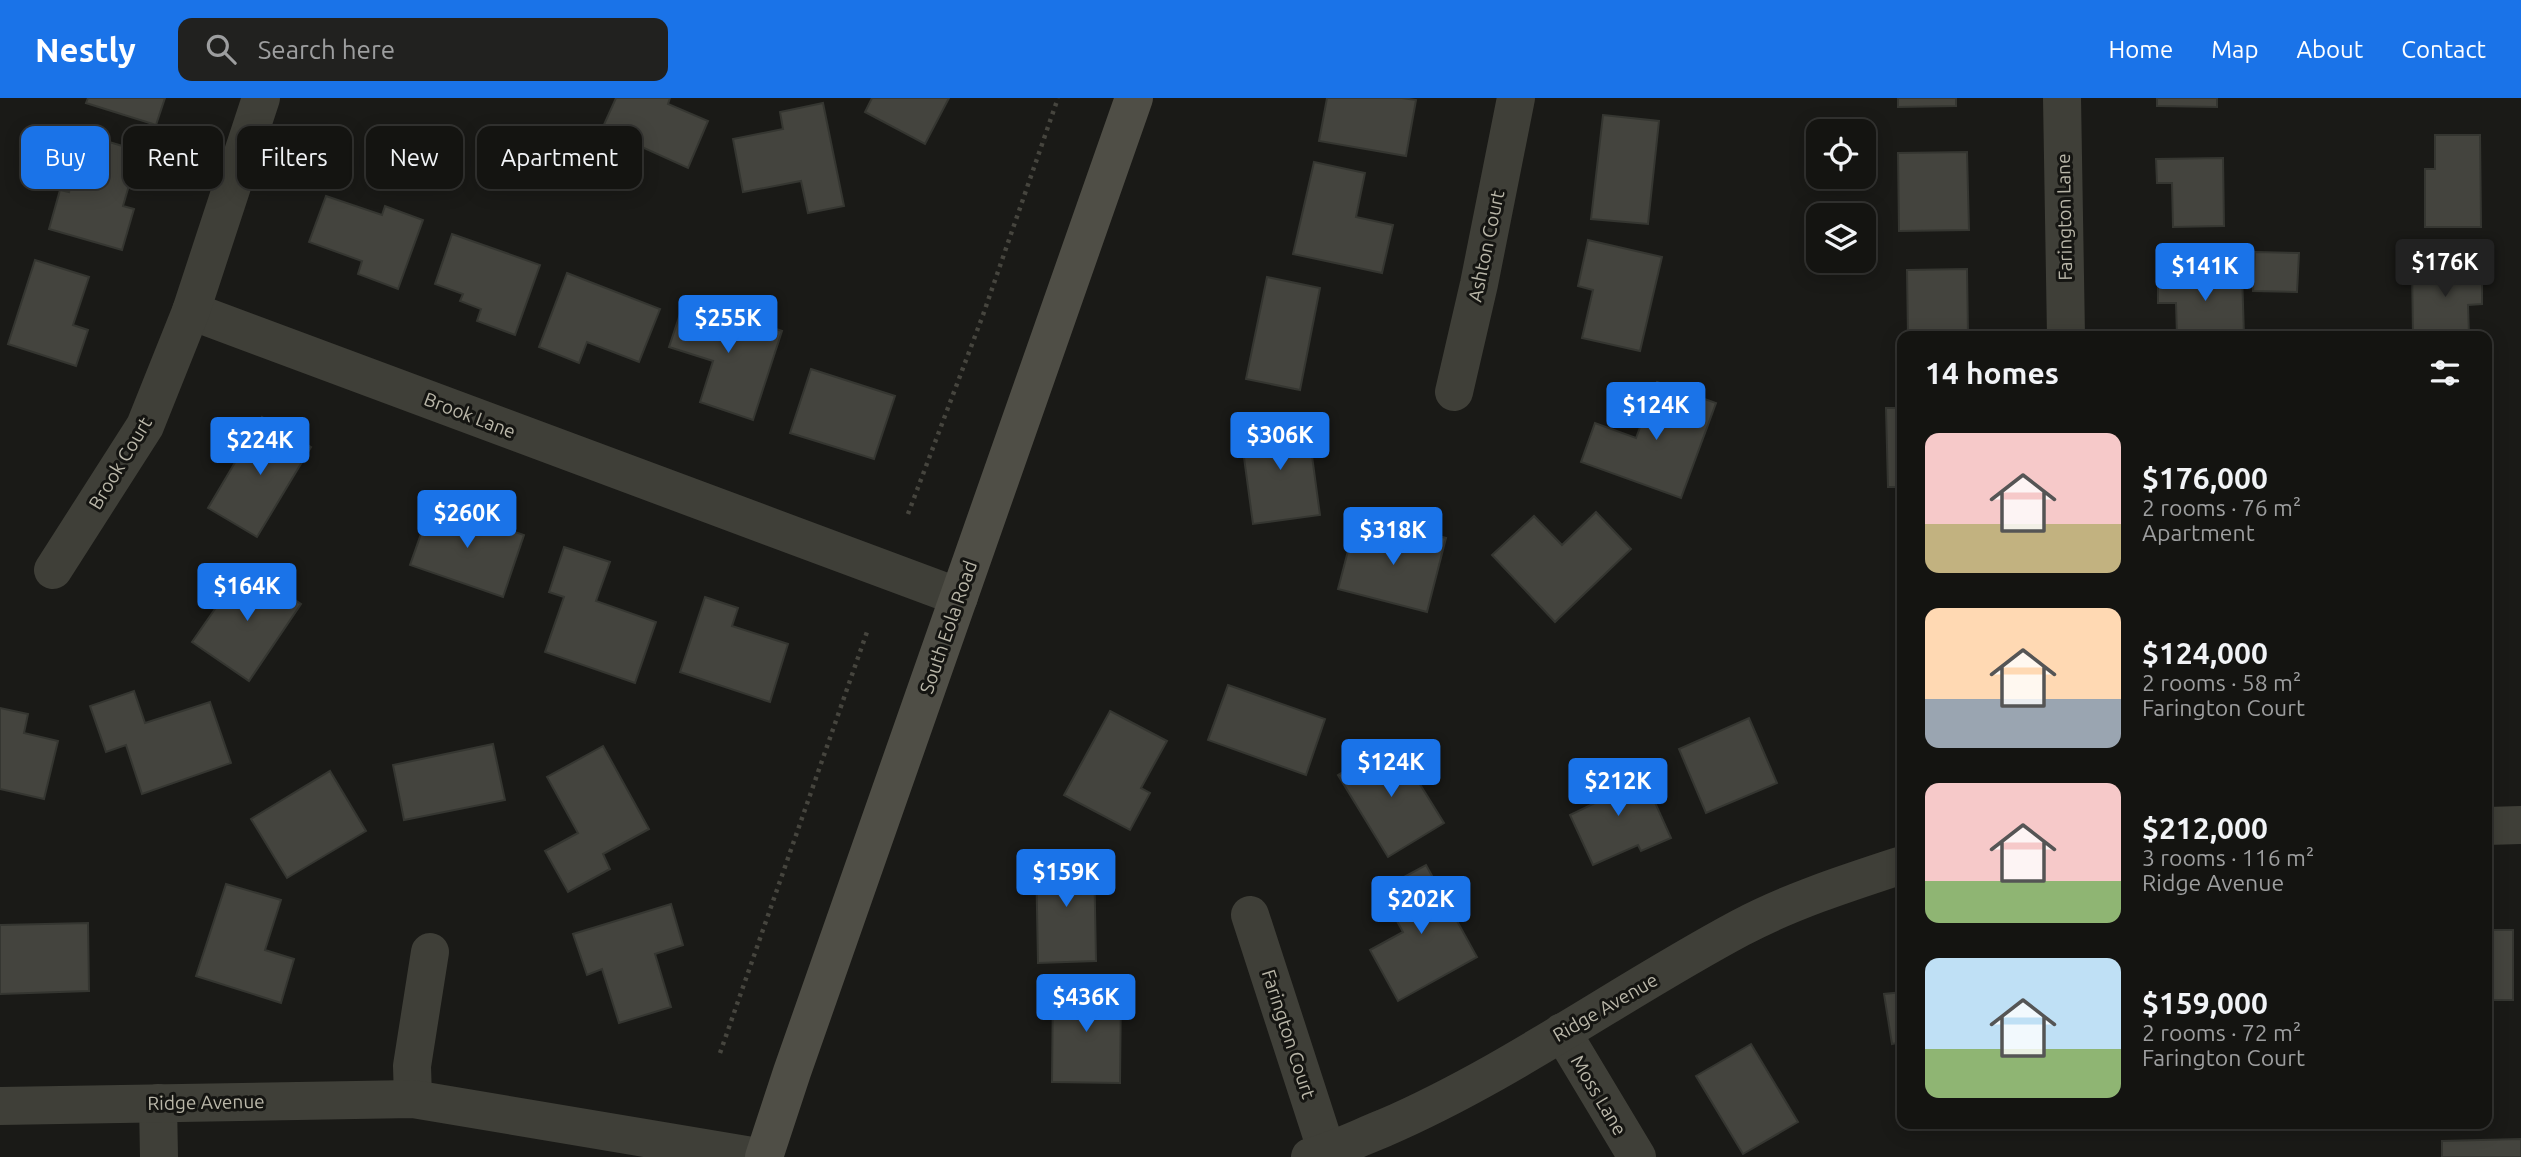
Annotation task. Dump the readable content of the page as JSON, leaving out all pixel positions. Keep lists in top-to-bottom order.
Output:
{
  "streets": {
    "street": [
      "Farington Lane",
      "Ashton Court",
      "Brook Lane",
      "Brook Court",
      "South Eola Road",
      "Ridge Avenue",
      "Farington Court",
      "Moss Lane"
    ]
  },
  "crossings": [
    ["Brook Lane", "Brook Court"],
    ["Brook Lane", "South Eola Road"],
    ["Ridge Avenue", "Farington Court"],
    ["Ridge Avenue", "Moss Lane"]
  ],
  "page": {
    "header": "Nestly",
    "search": "Search here",
    "nav": [
      "Home",
      "Map",
      "About",
      "Contact"
    ],
    "chip": [
      "Buy",
      "Rent",
      "Filters",
      "New",
      "Apartment"
    ],
    "price": [
      "$176K",
      "$141K",
      "$255K",
      "$124K",
      "$306K",
      "$224K",
      "$260K",
      "$318K",
      "$164K",
      "$124K",
      "$212K",
      "$159K",
      "$202K",
      "$436K"
    ],
    "heading": "14 homes",
    "list": [
      {
        "name": "$176,000",
        "note": "2 rooms · 76 m² · Apartment"
      },
      {
        "name": "$124,000",
        "note": "2 rooms · 58 m² · Farington Court"
      },
      {
        "name": "$212,000",
        "note": "3 rooms · 116 m² · Ridge Avenue"
      },
      {
        "name": "$159,000",
        "note": "2 rooms · 72 m² · Farington Court"
      }
    ]
  }
}
